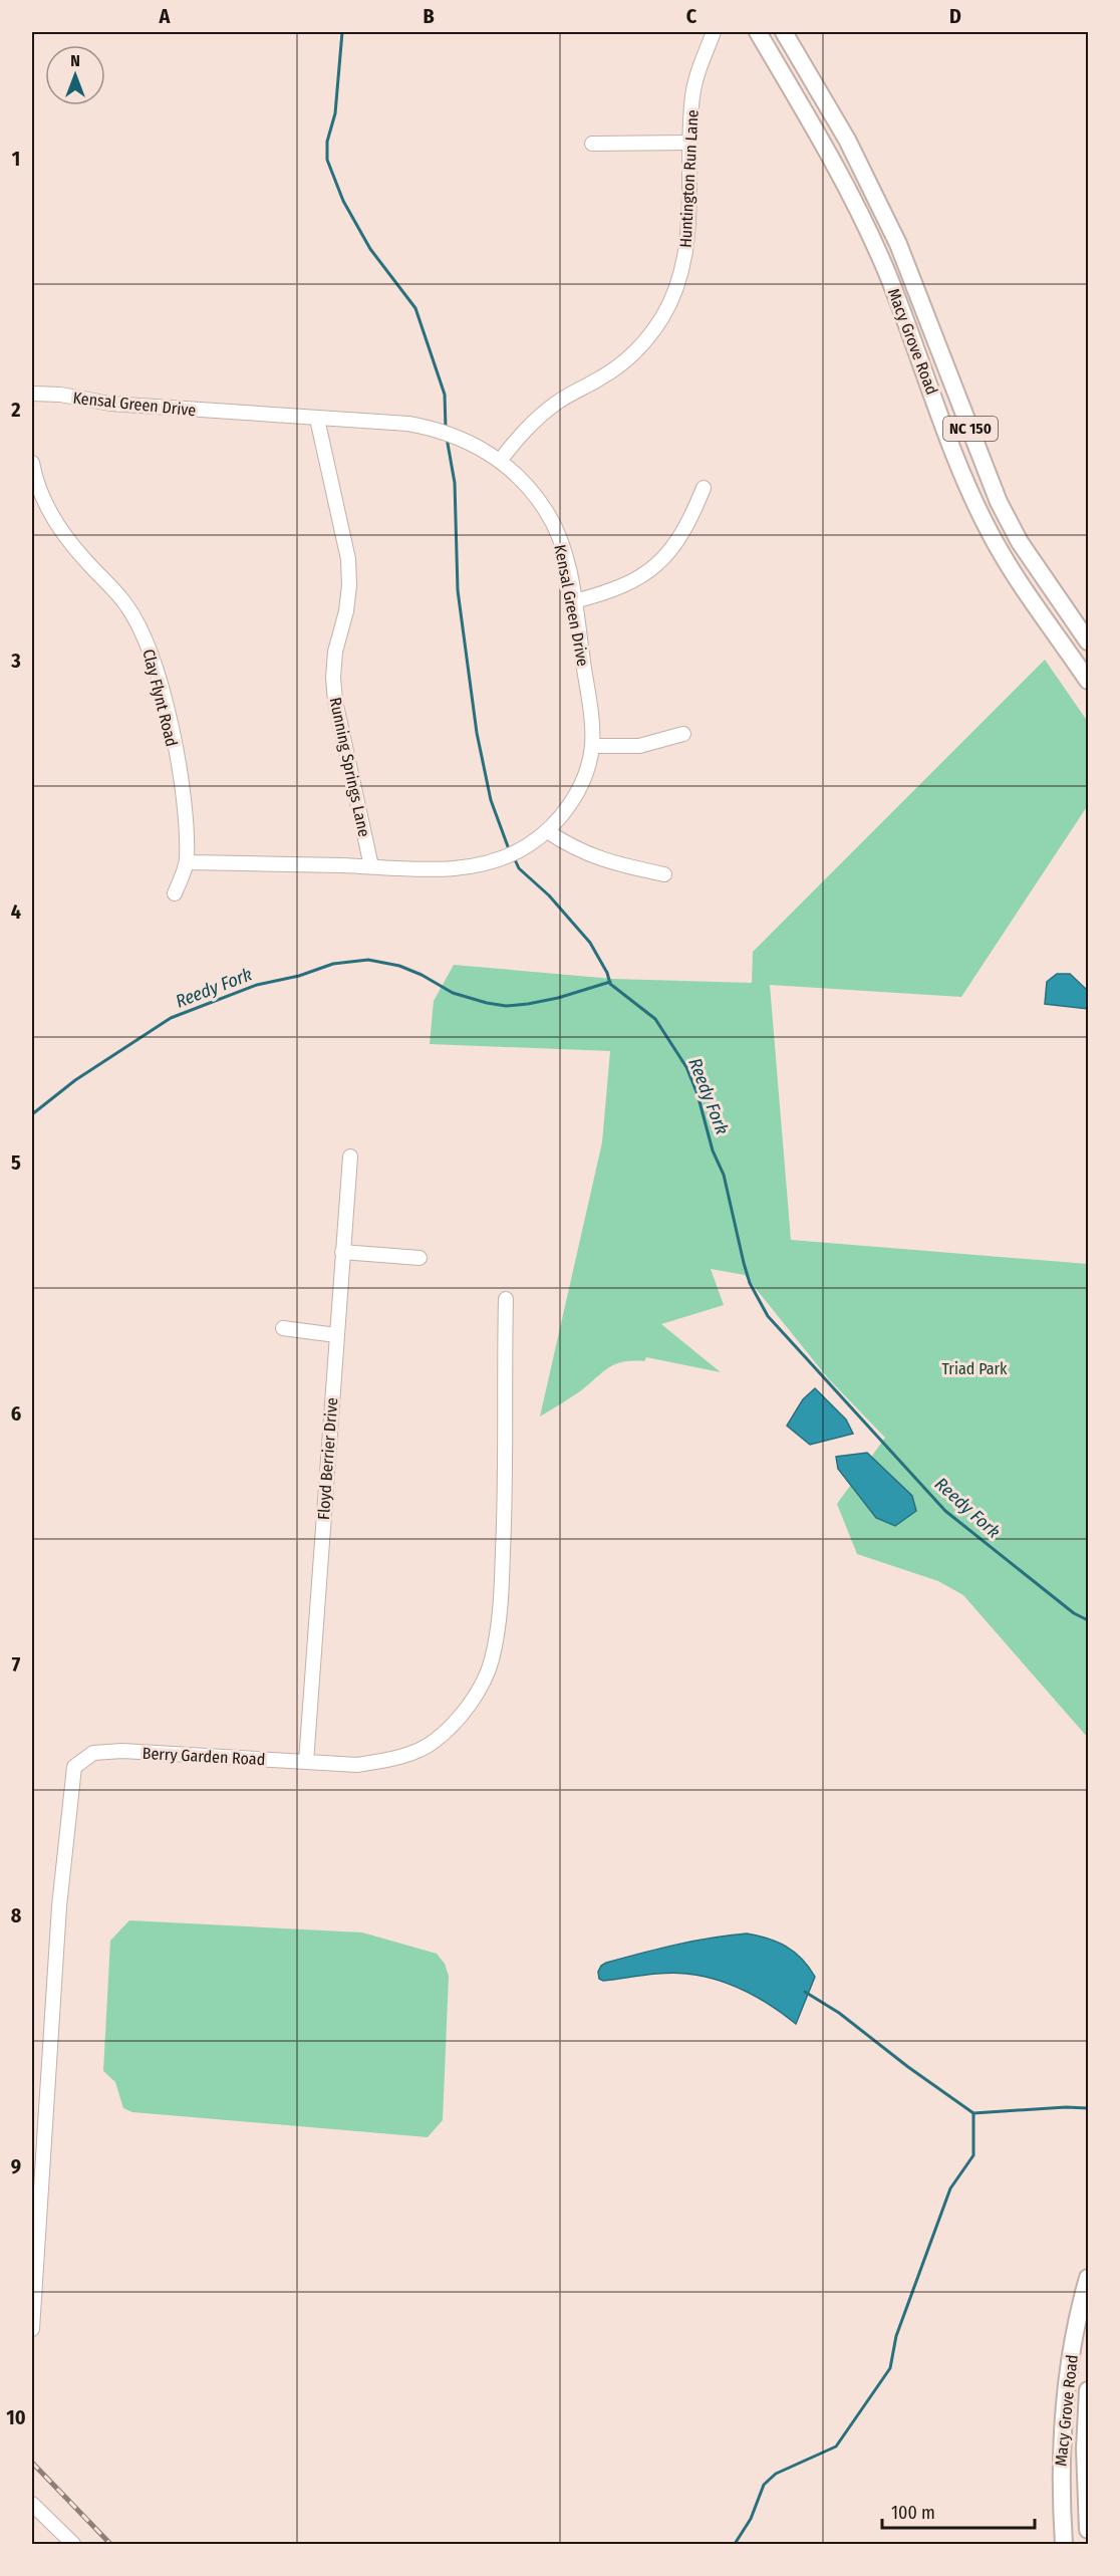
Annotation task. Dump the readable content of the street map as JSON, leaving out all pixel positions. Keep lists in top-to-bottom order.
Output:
{
  "streets": {
    "main road": ["Macy Grove Road", "NC 150"],
    "street": [
      "Huntington Run Lane",
      "Kensal Green Drive",
      "Clay Flynt Road",
      "Running Springs Lane",
      "Floyd Berrier Drive",
      "Berry Garden Road"
    ]
  },
  "crossings": [
    ["Huntington Run Lane", "Kensal Green Drive"],
    ["Kensal Green Drive", "Clay Flynt Road"],
    ["Kensal Green Drive", "Running Springs Lane"],
    ["Floyd Berrier Drive", "Berry Garden Road"]
  ],
  "water": ["Reedy Fork"],
  "parks": ["Triad Park"],
  "scale_bar": "100 m",
  "north": "top",
  "grid": {
    "columns": [
      "A",
      "B",
      "C",
      "D"
    ],
    "rows": [
      "1",
      "2",
      "3",
      "4",
      "5",
      "6",
      "7",
      "8",
      "9",
      "10"
    ]
  }
}
